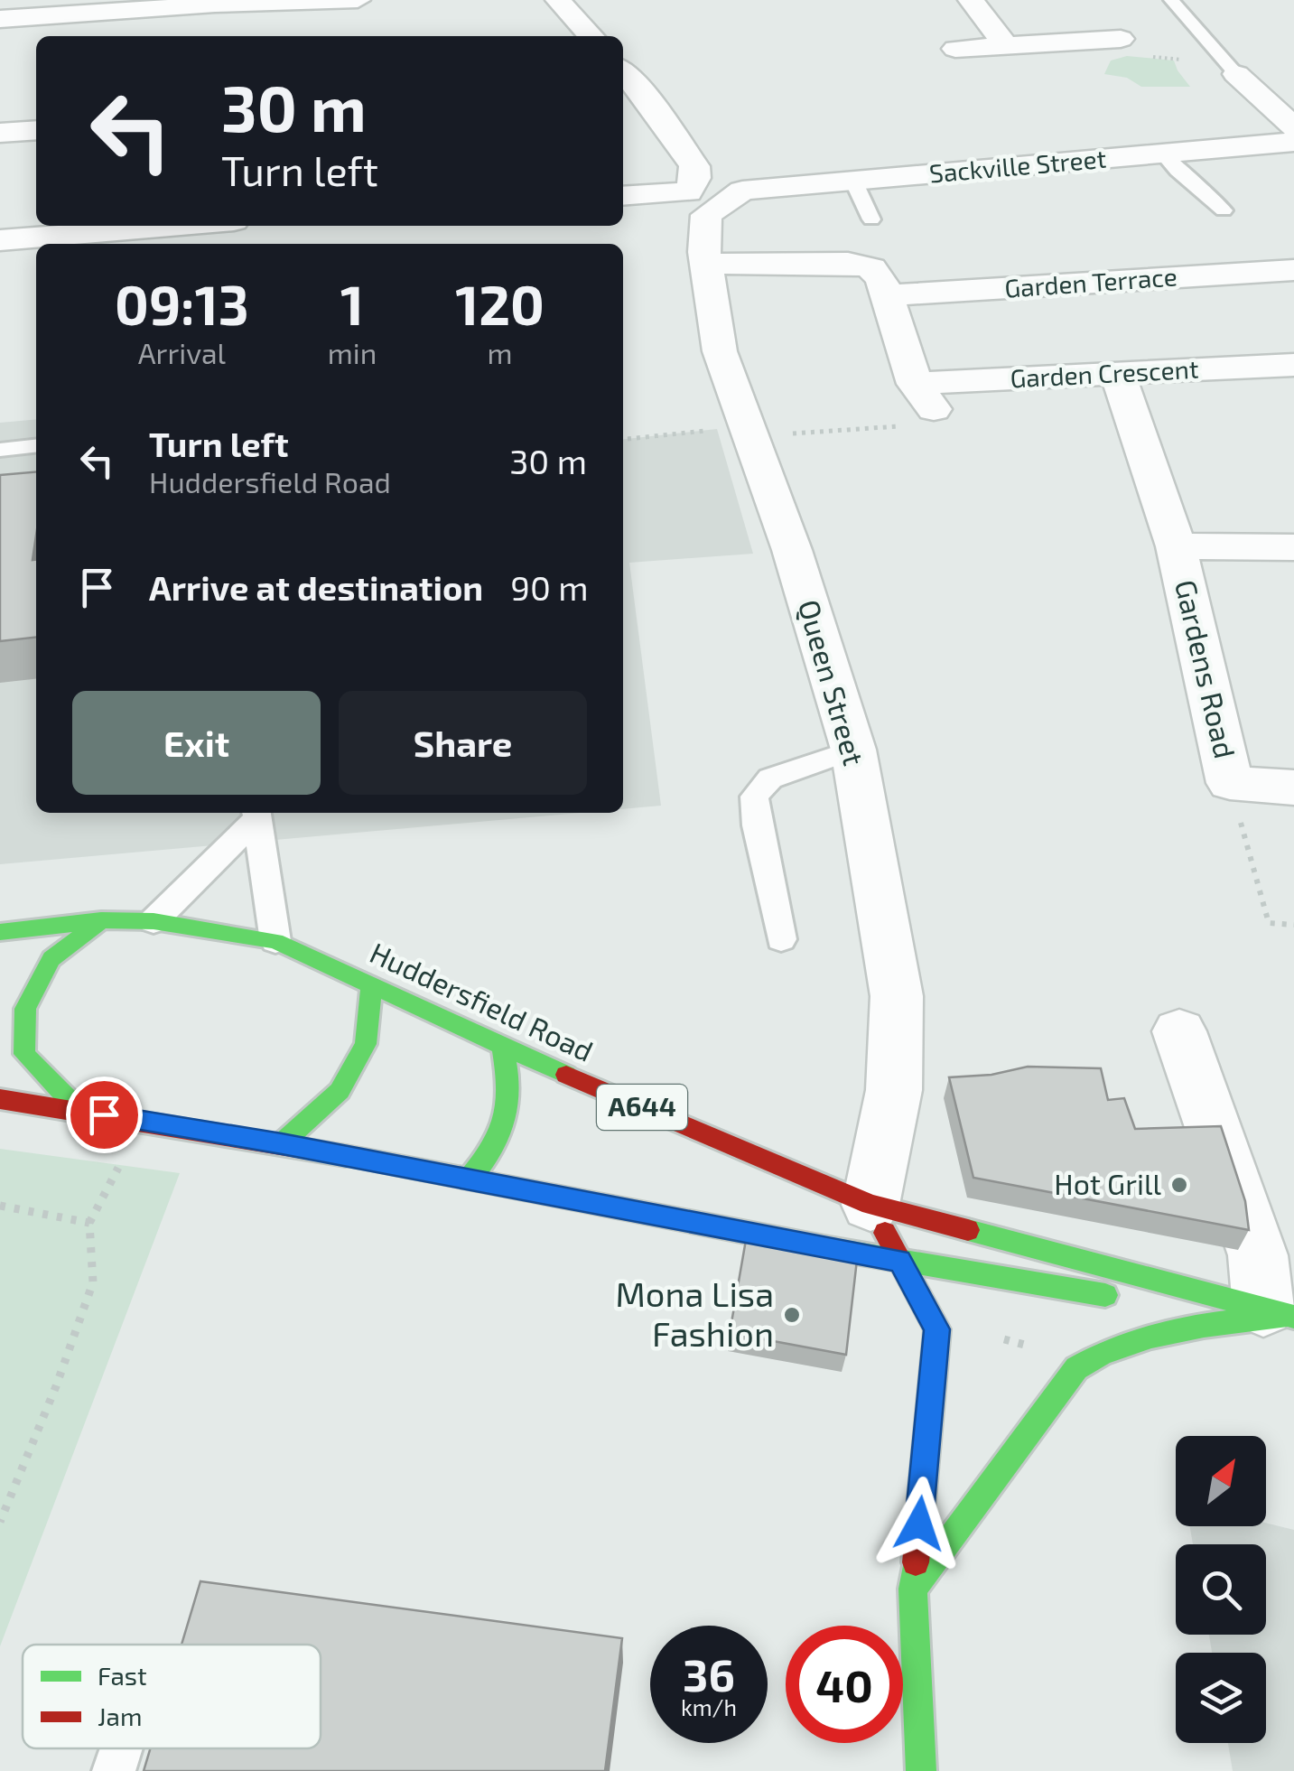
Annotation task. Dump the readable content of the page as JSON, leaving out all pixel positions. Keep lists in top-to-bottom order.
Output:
{
  "streets": {
    "main road": ["Huddersfield Road", "A644"],
    "street": [
      "Sackville Street",
      "Garden Terrace",
      "Garden Crescent",
      "Gardens Road",
      "Queen Street"
    ]
  },
  "crossings": [
    ["Sackville Street", "Queen Street"],
    ["Garden Crescent", "Gardens Road"],
    ["Queen Street", "Huddersfield Road"]
  ],
  "places": ["Hot Grill", "Mona Lisa Fashion"],
  "legend": ["Fast", "Jam"],
  "north": "top right",
  "page": {
    "turn": ["30 m", "Turn left"],
    "eta": [
      "09:13",
      "Arrival",
      "1",
      "min",
      "120",
      "m"
    ],
    "list": [
      {
        "name": "Turn left",
        "note": "Huddersfield Road",
        "value": "30 m"
      },
      {
        "name": "Arrive at destination",
        "value": "90 m"
      }
    ],
    "buttons": ["Exit", "Share"],
    "speed": "36 km/h",
    "limit": "40"
  }
}
